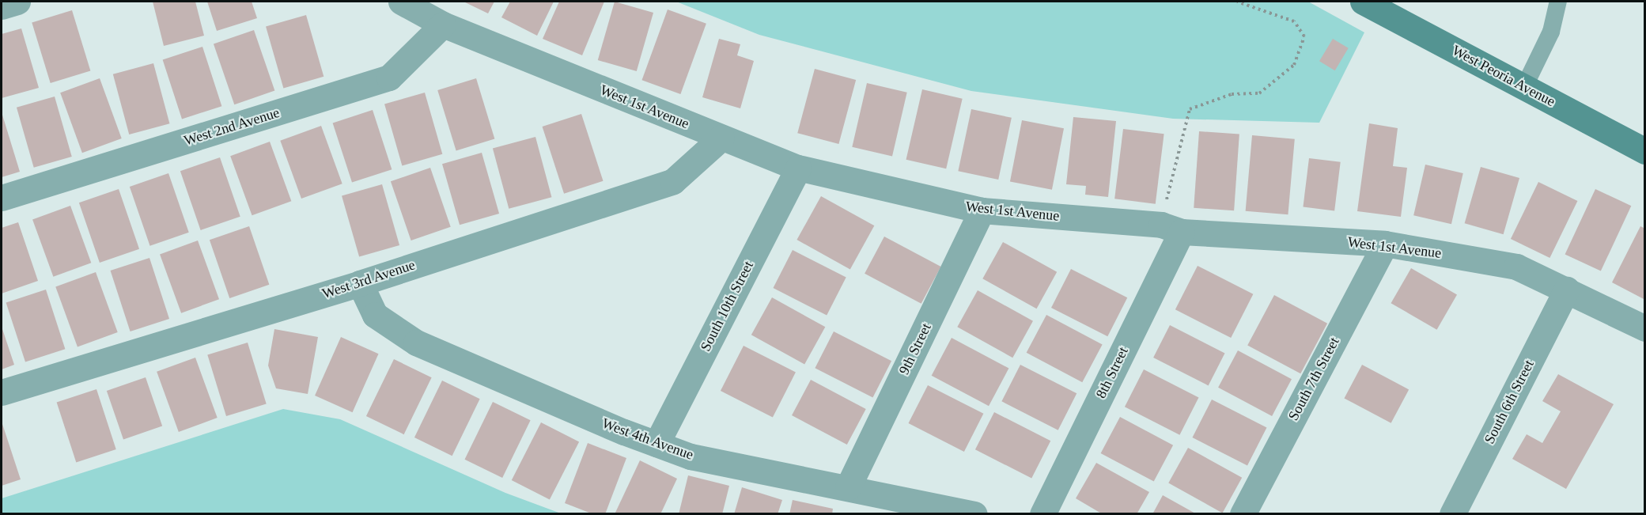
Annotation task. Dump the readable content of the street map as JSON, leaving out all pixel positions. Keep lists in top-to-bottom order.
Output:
{
  "streets": {
    "street": [
      "West Peoria Avenue",
      "West 1st Avenue",
      "West 2nd Avenue",
      "West 3rd Avenue",
      "South 10th Street",
      "9th Street",
      "8th Street",
      "South 7th Street",
      "South 6th Street",
      "West 4th Avenue"
    ]
  },
  "crossings": [
    ["West 1st Avenue", "West 2nd Avenue"],
    ["West 1st Avenue", "West 3rd Avenue"],
    ["West 1st Avenue", "South 10th Street"],
    ["West 1st Avenue", "9th Street"],
    ["West 1st Avenue", "8th Street"],
    ["West 1st Avenue", "South 7th Street"],
    ["West 1st Avenue", "South 6th Street"],
    ["West 3rd Avenue", "West 4th Avenue"],
    ["South 10th Street", "West 4th Avenue"],
    ["9th Street", "West 4th Avenue"]
  ]
}
